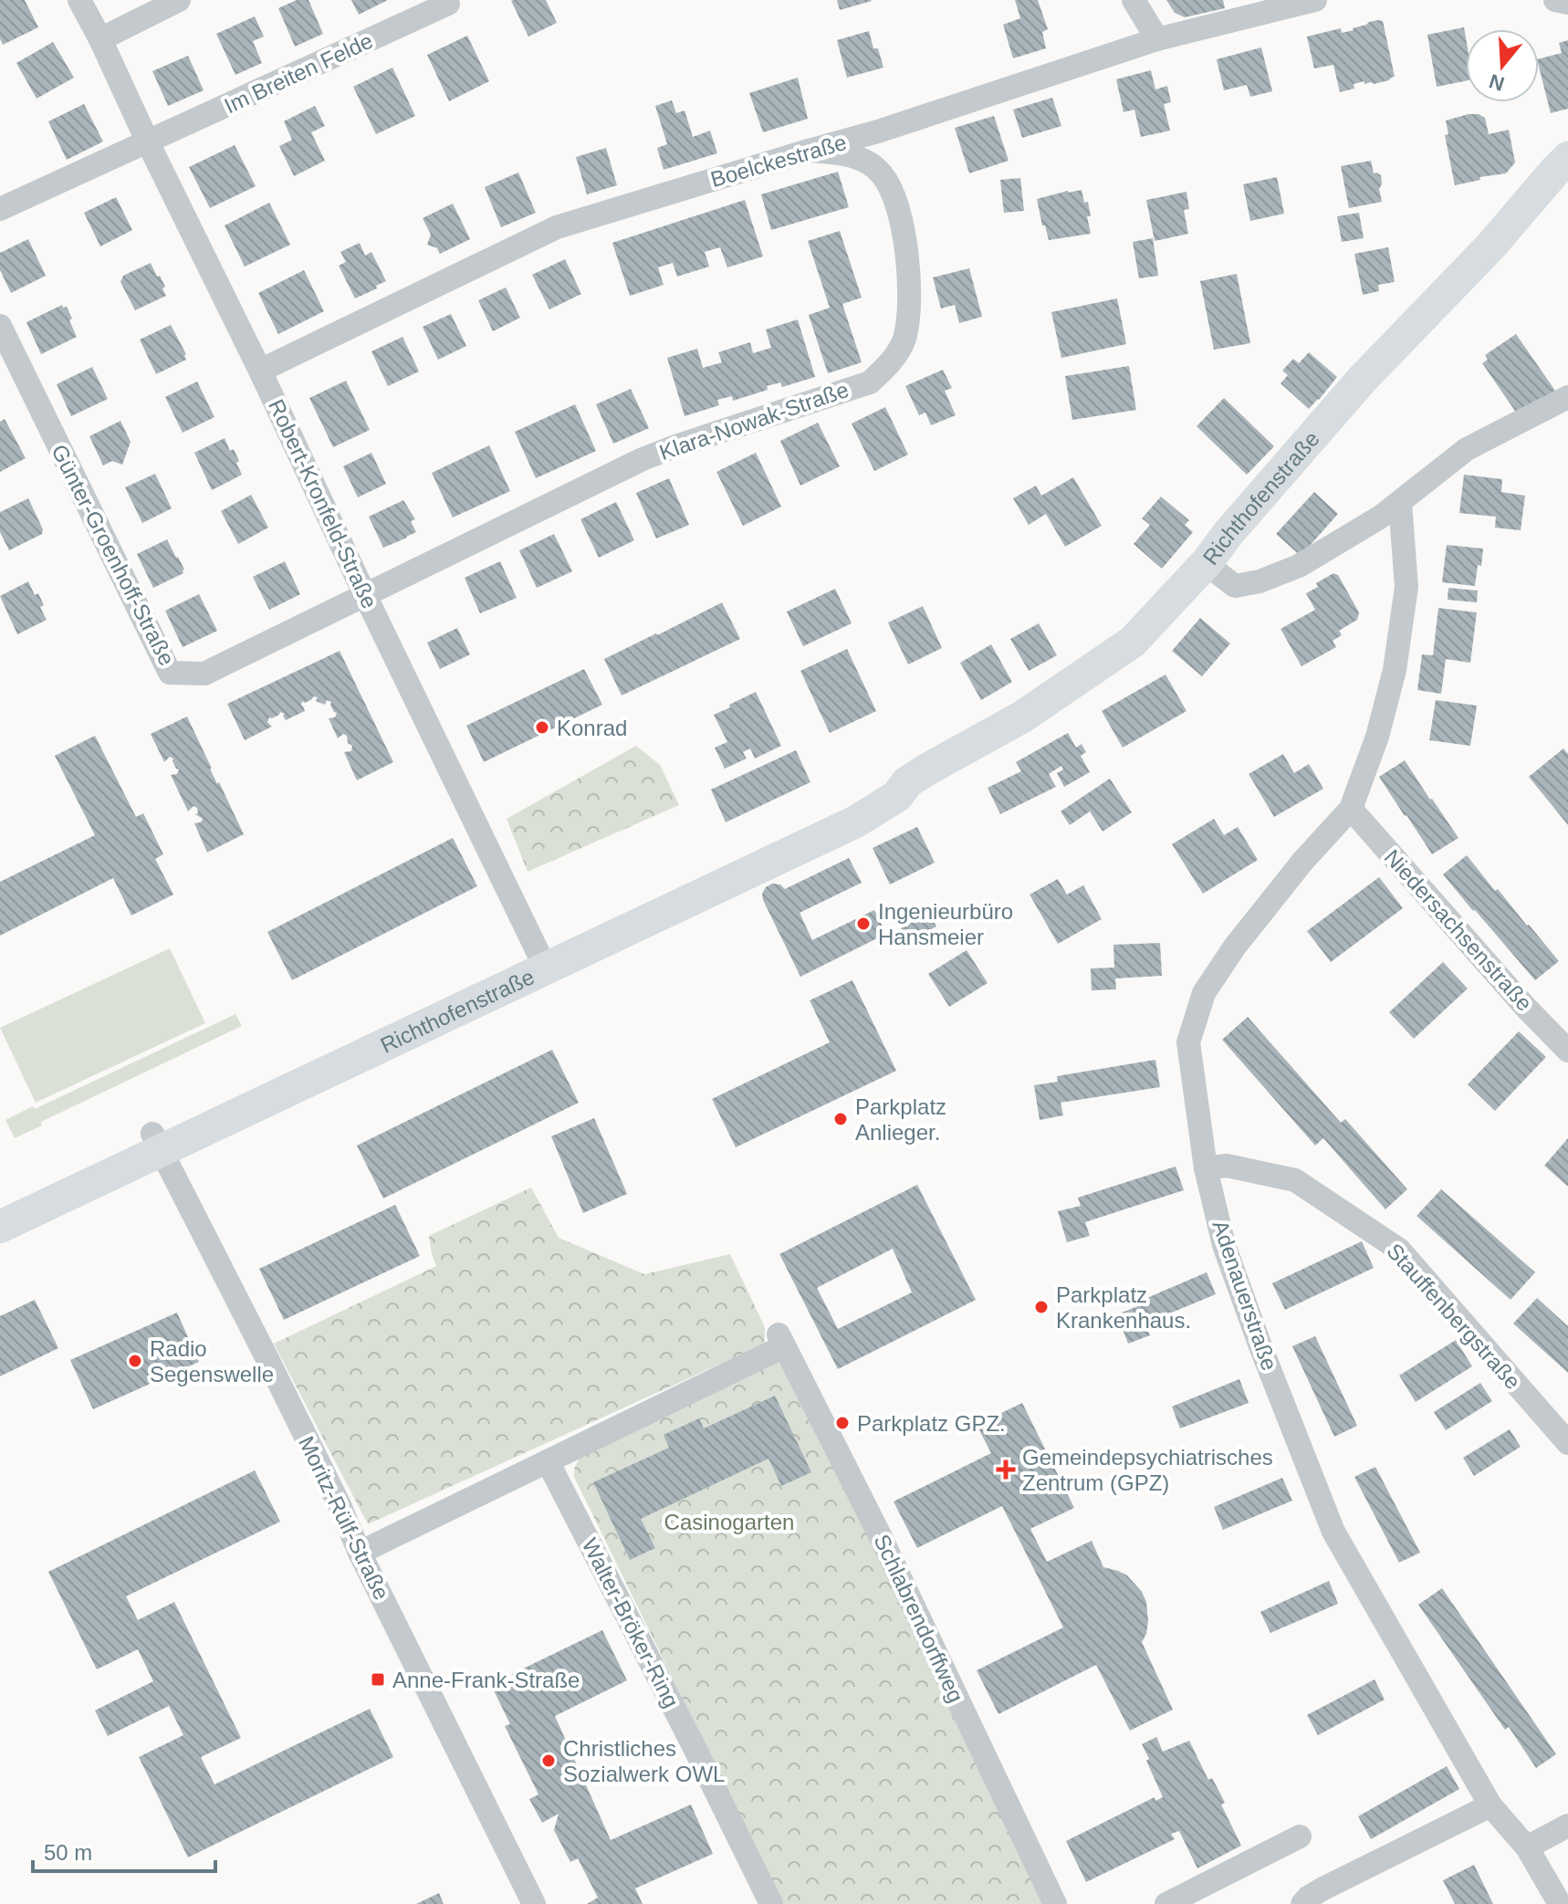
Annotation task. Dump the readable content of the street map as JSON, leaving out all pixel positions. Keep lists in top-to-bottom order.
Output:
{
  "streets": {
    "street": [
      "Im Breiten Felde",
      "Boelckestraße",
      "Klara-Nowak-Straße",
      "Richthofenstraße",
      "Robert-Kronfeld-Straße",
      "Günter-Groenhoff-Straße",
      "Niedersachsenstraße",
      "Adenauerstraße",
      "Stauffenbergstraße",
      "Moritz-Rülf-Straße",
      "Schlabrendorffweg",
      "Walter-Bröker-Ring"
    ]
  },
  "crossings": [
    ["Im Breiten Felde", "Robert-Kronfeld-Straße"],
    ["Boelckestraße", "Klara-Nowak-Straße"],
    ["Boelckestraße", "Robert-Kronfeld-Straße"],
    ["Klara-Nowak-Straße", "Robert-Kronfeld-Straße"],
    ["Klara-Nowak-Straße", "Günter-Groenhoff-Straße"],
    ["Richthofenstraße", "Robert-Kronfeld-Straße"],
    ["Richthofenstraße", "Moritz-Rülf-Straße"],
    ["Robert-Kronfeld-Straße", "Günter-Groenhoff-Straße"],
    ["Niedersachsenstraße", "Adenauerstraße"],
    ["Adenauerstraße", "Stauffenbergstraße"],
    ["Schlabrendorffweg", "Walter-Bröker-Ring"]
  ],
  "parks": ["Casinogarten"],
  "places": {
    "other": [
      "Konrad",
      "Ingenieurbüro Hansmeier",
      "Parkplatz Anlieger.",
      "Parkplatz Krankenhaus.",
      "Radio Segenswelle",
      "Parkplatz GPZ.",
      "Christliches Sozialwerk OWL"
    ],
    "health": ["Gemeindepsychiatrisches Zentrum (GPZ)"],
    "transit": ["Anne-Frank-Straße"]
  },
  "scale_bar": "50 m",
  "north": "bottom"
}
